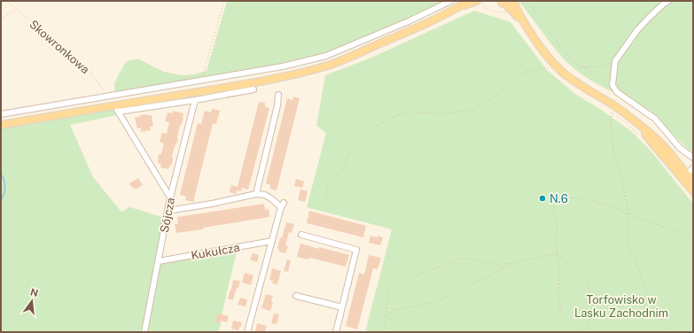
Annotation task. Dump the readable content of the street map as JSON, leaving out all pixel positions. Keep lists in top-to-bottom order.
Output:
{
  "streets": {
    "street": ["Sójcza", "Kukułcza"],
    "path": ["Skowronkowa"]
  },
  "crossings": [
    ["Sójcza", "Kukułcza"]
  ],
  "parks": ["Torfowisko w Lasku Zachodnim"],
  "places": ["N.6"],
  "north": "top"
}
